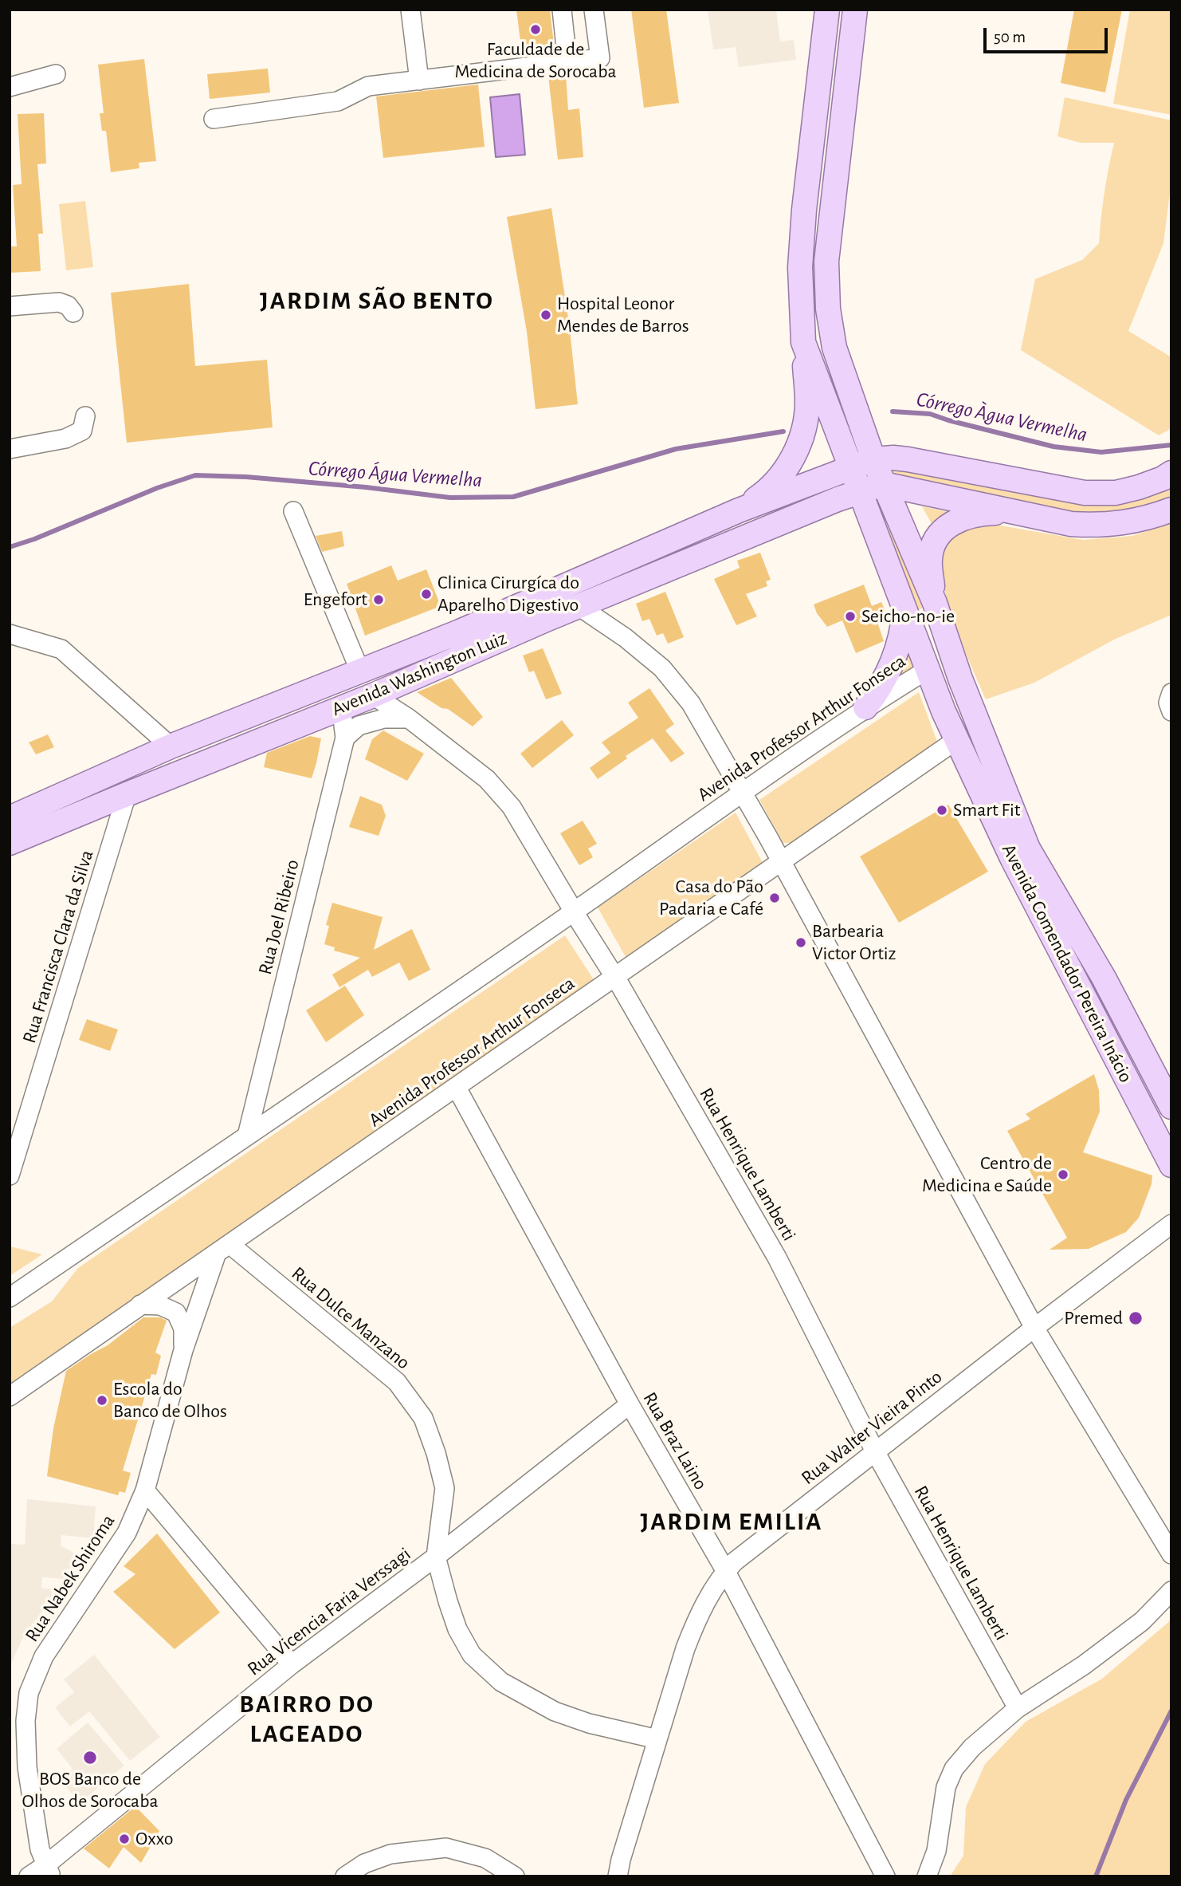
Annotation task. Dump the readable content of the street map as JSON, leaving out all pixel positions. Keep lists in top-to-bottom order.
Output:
{
  "streets": {
    "main road": ["Avenida Washington Luiz", "Avenida Comendador Pereira Inácio"],
    "street": [
      "Avenida Professor Arthur Fonseca",
      "Rua Joel Ribeiro",
      "Rua Francisca Clara da Silva",
      "Rua Henrique Lamberti",
      "Rua Dulce Manzano",
      "Rua Walter Vieira Pinto",
      "Rua Braz Laino",
      "Rua Nabek Shiroma",
      "Rua Vicencia Faria Verssagi"
    ]
  },
  "crossings": [
    ["Avenida Washington Luiz", "Rua Joel Ribeiro"],
    ["Avenida Washington Luiz", "Rua Francisca Clara da Silva"],
    ["Avenida Washington Luiz", "Avenida Comendador Pereira Inácio"],
    ["Avenida Washington Luiz", "Rua Henrique Lamberti"],
    ["Avenida Professor Arthur Fonseca", "Rua Joel Ribeiro"],
    ["Avenida Professor Arthur Fonseca", "Avenida Comendador Pereira Inácio"],
    ["Avenida Professor Arthur Fonseca", "Rua Henrique Lamberti"],
    ["Avenida Professor Arthur Fonseca", "Rua Dulce Manzano"],
    ["Avenida Professor Arthur Fonseca", "Rua Braz Laino"],
    ["Avenida Professor Arthur Fonseca", "Rua Nabek Shiroma"],
    ["Rua Henrique Lamberti", "Rua Walter Vieira Pinto"],
    ["Rua Dulce Manzano", "Rua Walter Vieira Pinto"],
    ["Rua Dulce Manzano", "Rua Nabek Shiroma"],
    ["Rua Dulce Manzano", "Rua Vicencia Faria Verssagi"],
    ["Rua Walter Vieira Pinto", "Rua Braz Laino"],
    ["Rua Braz Laino", "Rua Vicencia Faria Verssagi"],
    ["Rua Nabek Shiroma", "Rua Vicencia Faria Verssagi"]
  ],
  "districts": ["JARDIM SÃO BENTO", "JARDIM EMILIA", "BAIRRO DO LAGEADO"],
  "water": ["Córrego Àgua Vermelha", "Córrego Água Vermelha"],
  "places": [
    "Faculdade de Medicina de Sorocaba",
    "Hospital Leonor Mendes de Barros",
    "Clinica Cirurgíca do Aparelho Digestivo",
    "Engefort",
    "Seicho-no-ie",
    "Smart Fit",
    "Casa do Pão Padaria e Café",
    "Barbearia Victor Ortiz",
    "Centro de Medicina e Saúde",
    "Premed",
    "Escola do Banco de Olhos",
    "BOS Banco de Olhos de Sorocaba",
    "Oxxo"
  ],
  "scale_bar": "50 m"
}
